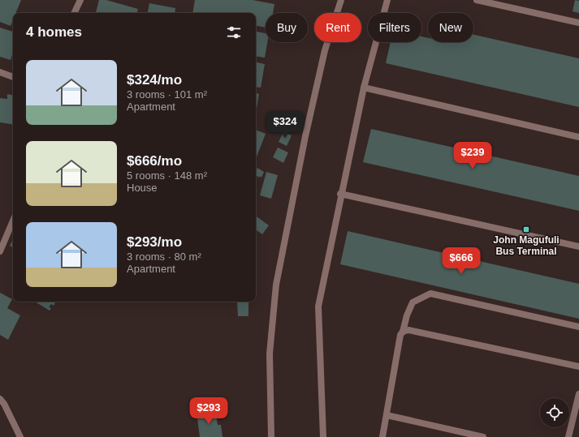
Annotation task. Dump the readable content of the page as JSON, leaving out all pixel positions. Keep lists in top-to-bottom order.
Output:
{
  "places": {
    "transit": ["John Magufuli Bus Terminal"]
  },
  "page": {
    "chip": [
      "Buy",
      "Rent",
      "Filters",
      "New"
    ],
    "heading": "4 homes",
    "list": [
      {
        "name": "$324/mo",
        "note": "3 rooms · 101 m² · Apartment"
      },
      {
        "name": "$666/mo",
        "note": "5 rooms · 148 m² · House"
      },
      {
        "name": "$293/mo",
        "note": "3 rooms · 80 m² · Apartment"
      }
    ],
    "price": [
      "$324",
      "$239",
      "$666",
      "$293"
    ]
  }
}
